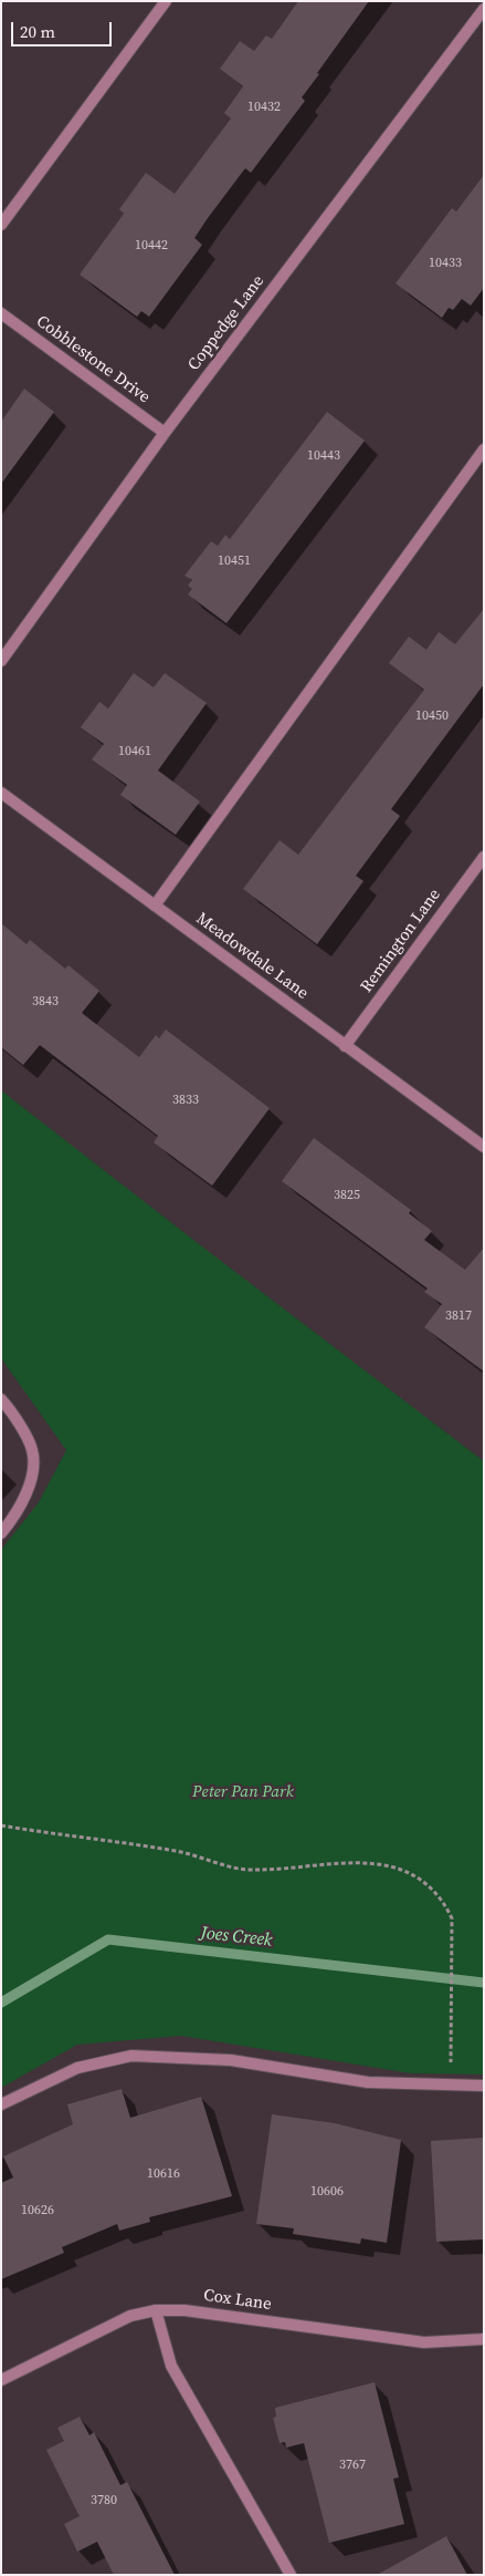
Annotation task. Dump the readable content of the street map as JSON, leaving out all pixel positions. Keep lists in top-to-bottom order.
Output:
{
  "streets": {
    "street": [
      "Coppedge Lane",
      "Cobblestone Drive",
      "Remington Lane",
      "Meadowdale Lane",
      "Cox Lane"
    ]
  },
  "crossings": [
    ["Coppedge Lane", "Cobblestone Drive"],
    ["Remington Lane", "Meadowdale Lane"]
  ],
  "water": ["Joes Creek"],
  "parks": ["Peter Pan Park"],
  "house_numbers": [
    "10432",
    "10442",
    "10433",
    "10443",
    "10451",
    "10450",
    "10461",
    "3843",
    "3833",
    "3825",
    "3817",
    "10616",
    "10606",
    "10626",
    "3767",
    "3780"
  ],
  "scale_bar": "20 m"
}
